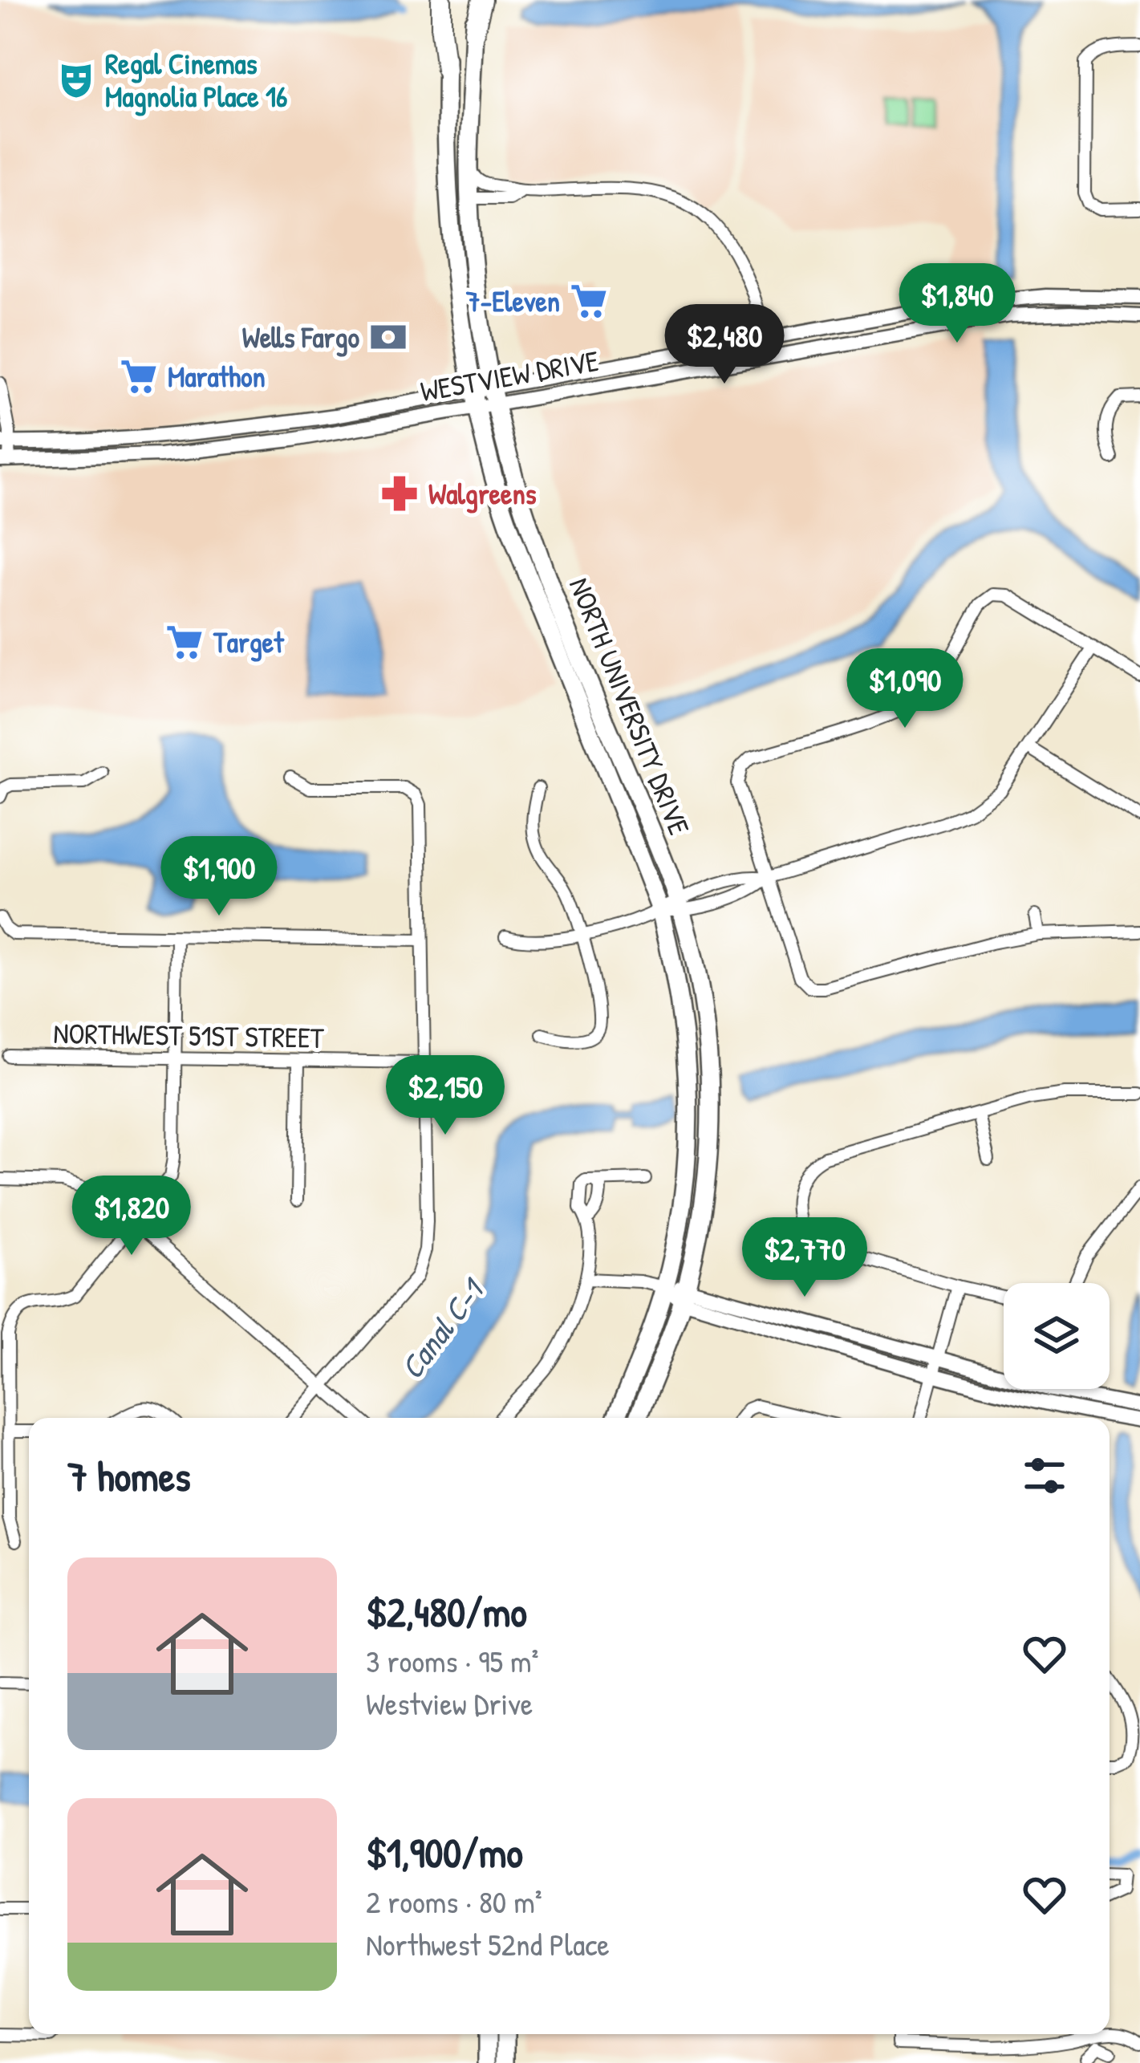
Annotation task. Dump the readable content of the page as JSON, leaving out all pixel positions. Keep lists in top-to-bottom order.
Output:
{
  "streets": {
    "main road": ["NORTH UNIVERSITY DRIVE"],
    "street": ["WESTVIEW DRIVE", "NORTHWEST 51ST STREET"]
  },
  "crossings": [
    ["WESTVIEW DRIVE", "NORTH UNIVERSITY DRIVE"]
  ],
  "water": ["Canal C-1"],
  "places": {
    "theatre": ["Regal Cinemas Magnolia Place 16"],
    "supermarket": ["7-Eleven", "Marathon", "Target"],
    "bank": ["Wells Fargo"],
    "pharmacy": ["Walgreens"]
  },
  "page": {
    "price": [
      "$1,840",
      "$2,480",
      "$1,090",
      "$1,900",
      "$2,150",
      "$1,820",
      "$2,770"
    ],
    "heading": "7 homes",
    "list": [
      {
        "name": "$2,480/mo",
        "note": "3 rooms · 95 m² · Westview Drive"
      },
      {
        "name": "$1,900/mo",
        "note": "2 rooms · 80 m² · Northwest 52nd Place"
      }
    ]
  }
}
